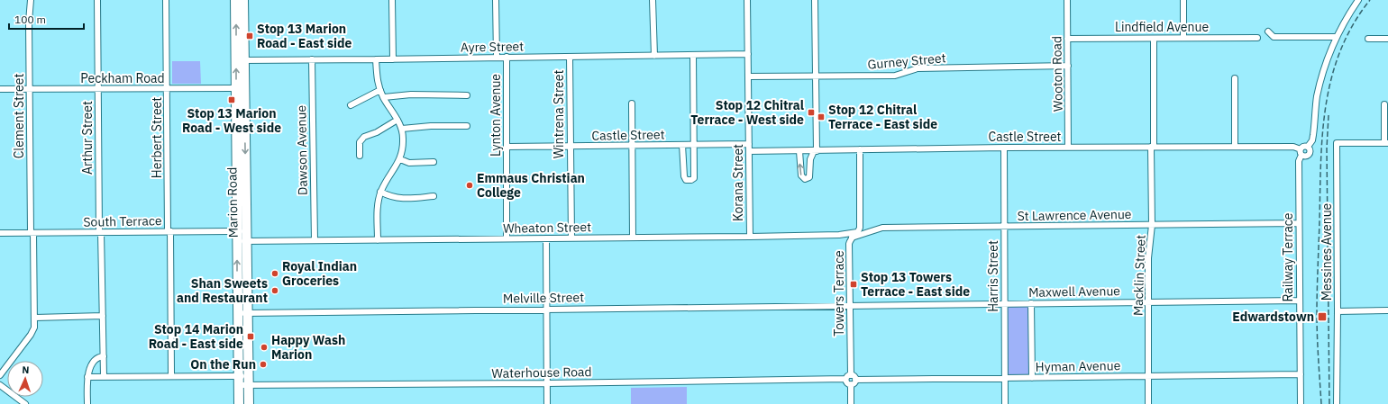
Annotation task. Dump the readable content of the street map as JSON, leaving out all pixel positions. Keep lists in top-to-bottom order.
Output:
{
  "streets": {
    "main road": ["Marion Road"],
    "street": [
      "Lindfield Avenue",
      "Ayre Street",
      "Gurney Street",
      "Wooton Road",
      "Peckham Road",
      "Wintrena Street",
      "Lynton Avenue",
      "Clement Street",
      "Castle Street",
      "Arthur Street",
      "Herbert Street",
      "Dawson Avenue",
      "Korana Street",
      "St Lawrence Avenue",
      "South Terrace",
      "Wheaton Street",
      "Messines Avenue",
      "Railway Terrace",
      "Macklin Street",
      "Harris Street",
      "Maxwell Avenue",
      "Towers Terrace",
      "Melville Street",
      "Hyman Avenue",
      "Waterhouse Road"
    ]
  },
  "crossings": [
    ["Lindfield Avenue", "Wooton Road"],
    ["Lindfield Avenue", "Macklin Street"],
    ["Ayre Street", "Wintrena Street"],
    ["Ayre Street", "Lynton Avenue"],
    ["Ayre Street", "Dawson Avenue"],
    ["Ayre Street", "Korana Street"],
    ["Ayre Street", "Marion Road"],
    ["Gurney Street", "Wooton Road"],
    ["Gurney Street", "Korana Street"],
    ["Wooton Road", "Castle Street"],
    ["Peckham Road", "Clement Street"],
    ["Peckham Road", "Arthur Street"],
    ["Peckham Road", "Herbert Street"],
    ["Peckham Road", "Marion Road"],
    ["Wintrena Street", "Castle Street"],
    ["Wintrena Street", "Wheaton Street"],
    ["Lynton Avenue", "Castle Street"],
    ["Lynton Avenue", "Wheaton Street"],
    ["Clement Street", "South Terrace"],
    ["Castle Street", "Korana Street"],
    ["Castle Street", "Railway Terrace"],
    ["Castle Street", "Macklin Street"],
    ["Castle Street", "Harris Street"],
    ["Arthur Street", "South Terrace"],
    ["Herbert Street", "South Terrace"],
    ["Dawson Avenue", "Wheaton Street"],
    ["Korana Street", "Wheaton Street"],
    ["Marion Road", "South Terrace"],
    ["Marion Road", "Wheaton Street"],
    ["Marion Road", "Melville Street"],
    ["Marion Road", "Waterhouse Road"],
    ["St Lawrence Avenue", "Railway Terrace"],
    ["St Lawrence Avenue", "Macklin Street"],
    ["St Lawrence Avenue", "Harris Street"],
    ["St Lawrence Avenue", "Towers Terrace"],
    ["Wheaton Street", "Towers Terrace"],
    ["Railway Terrace", "Maxwell Avenue"],
    ["Railway Terrace", "Hyman Avenue"],
    ["Macklin Street", "Maxwell Avenue"],
    ["Macklin Street", "Hyman Avenue"],
    ["Harris Street", "Maxwell Avenue"],
    ["Harris Street", "Hyman Avenue"],
    ["Maxwell Avenue", "Towers Terrace"],
    ["Maxwell Avenue", "Melville Street"],
    ["Towers Terrace", "Melville Street"],
    ["Towers Terrace", "Hyman Avenue"],
    ["Towers Terrace", "Waterhouse Road"],
    ["Hyman Avenue", "Waterhouse Road"]
  ],
  "places": {
    "transit": [
      "Stop 13 Marion Road - East side",
      "Stop 13 Marion Road - West side",
      "Stop 12 Chitral Terrace - West side",
      "Stop 12 Chitral Terrace - East side",
      "Stop 13 Towers Terrace - East side",
      "Edwardstown",
      "Stop 14 Marion Road - East side"
    ],
    "other": [
      "Emmaus Christian College",
      "Royal Indian Groceries",
      "Shan Sweets and Restaurant",
      "Happy Wash Marion",
      "On the Run"
    ]
  },
  "scale_bar": "100 m",
  "north": "top"
}
